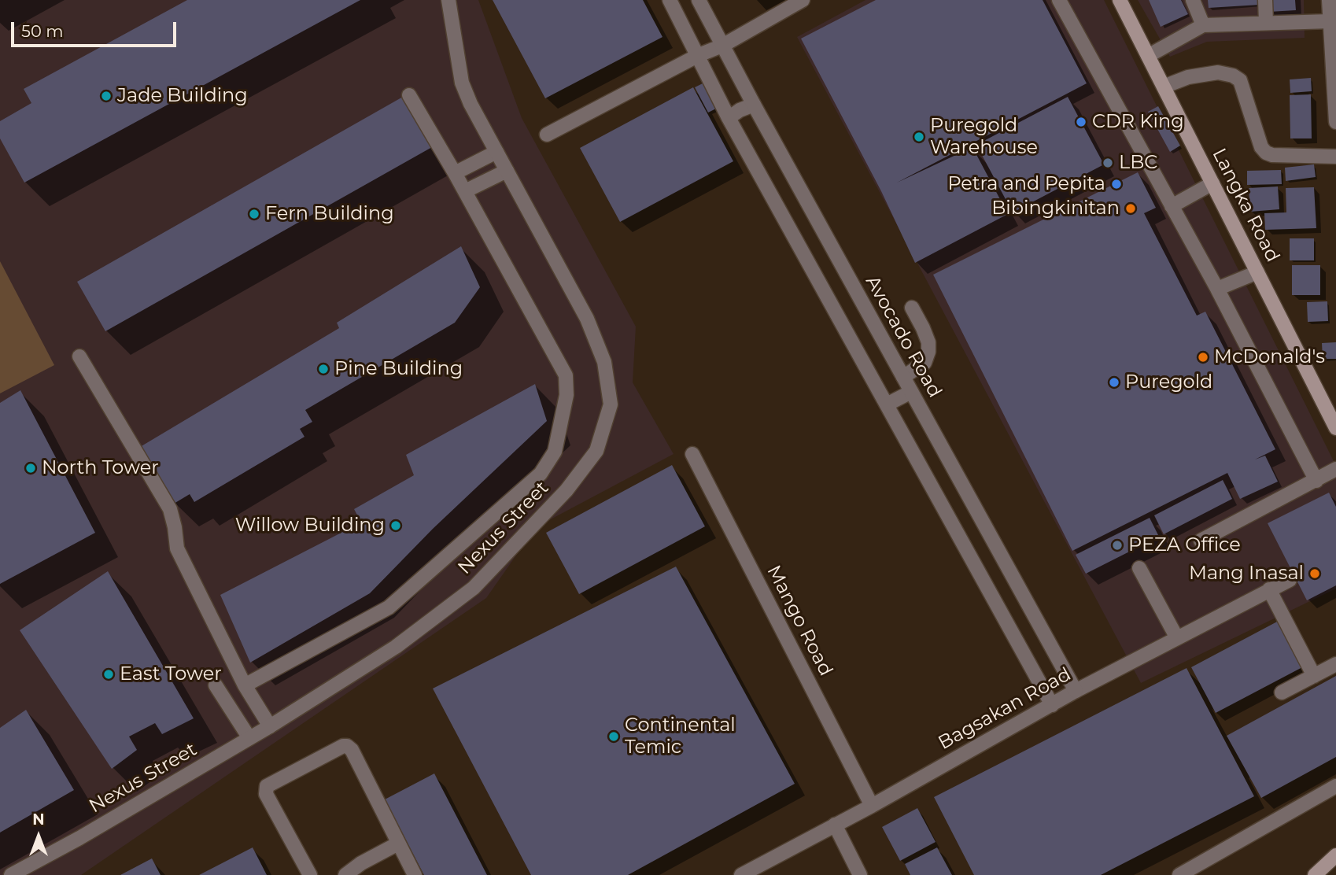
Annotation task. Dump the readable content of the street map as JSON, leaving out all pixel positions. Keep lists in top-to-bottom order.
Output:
{
  "streets": {
    "street": [
      "Langka Road",
      "Avocado Road",
      "Nexus Street",
      "Mango Road",
      "Bagsakan Road"
    ]
  },
  "crossings": [
    ["Avocado Road", "Bagsakan Road"],
    ["Mango Road", "Bagsakan Road"]
  ],
  "places": [
    "Jade Building",
    "CDR King",
    "Puregold Warehouse",
    "LBC",
    "Petra and Pepita",
    "Bibingkinitan",
    "Fern Building",
    "McDonald's",
    "Pine Building",
    "Puregold",
    "North Tower",
    "Willow Building",
    "PEZA Office",
    "Mang Inasal",
    "East Tower",
    "Continental Temic"
  ],
  "scale_bar": "50 m",
  "north": "top"
}
